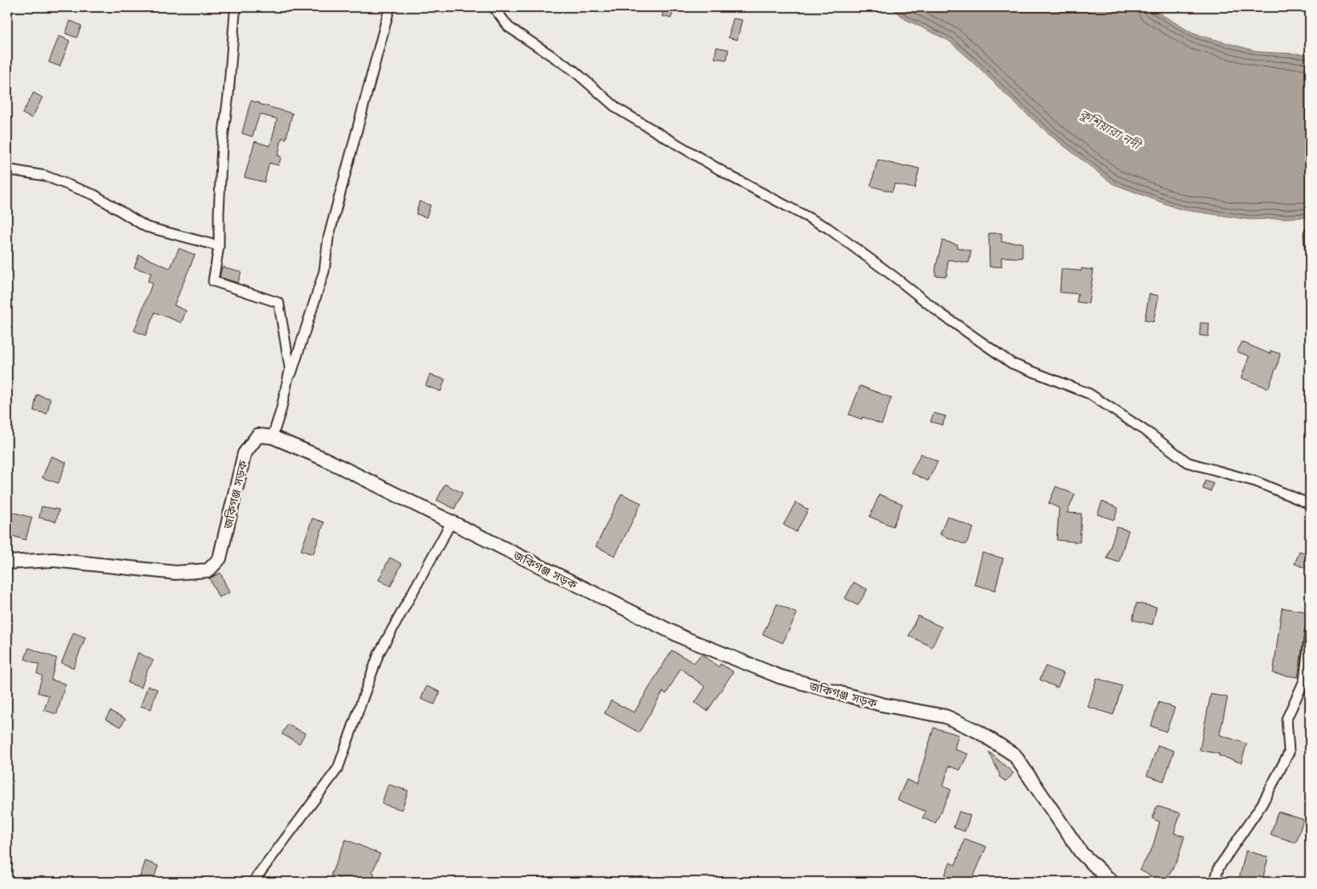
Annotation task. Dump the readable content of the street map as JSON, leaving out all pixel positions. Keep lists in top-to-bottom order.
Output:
{
  "streets": {
    "main road": ["জকিগঞ্জ সড়ক"]
  },
  "water": ["কুশিয়ারা নদী"]
}
